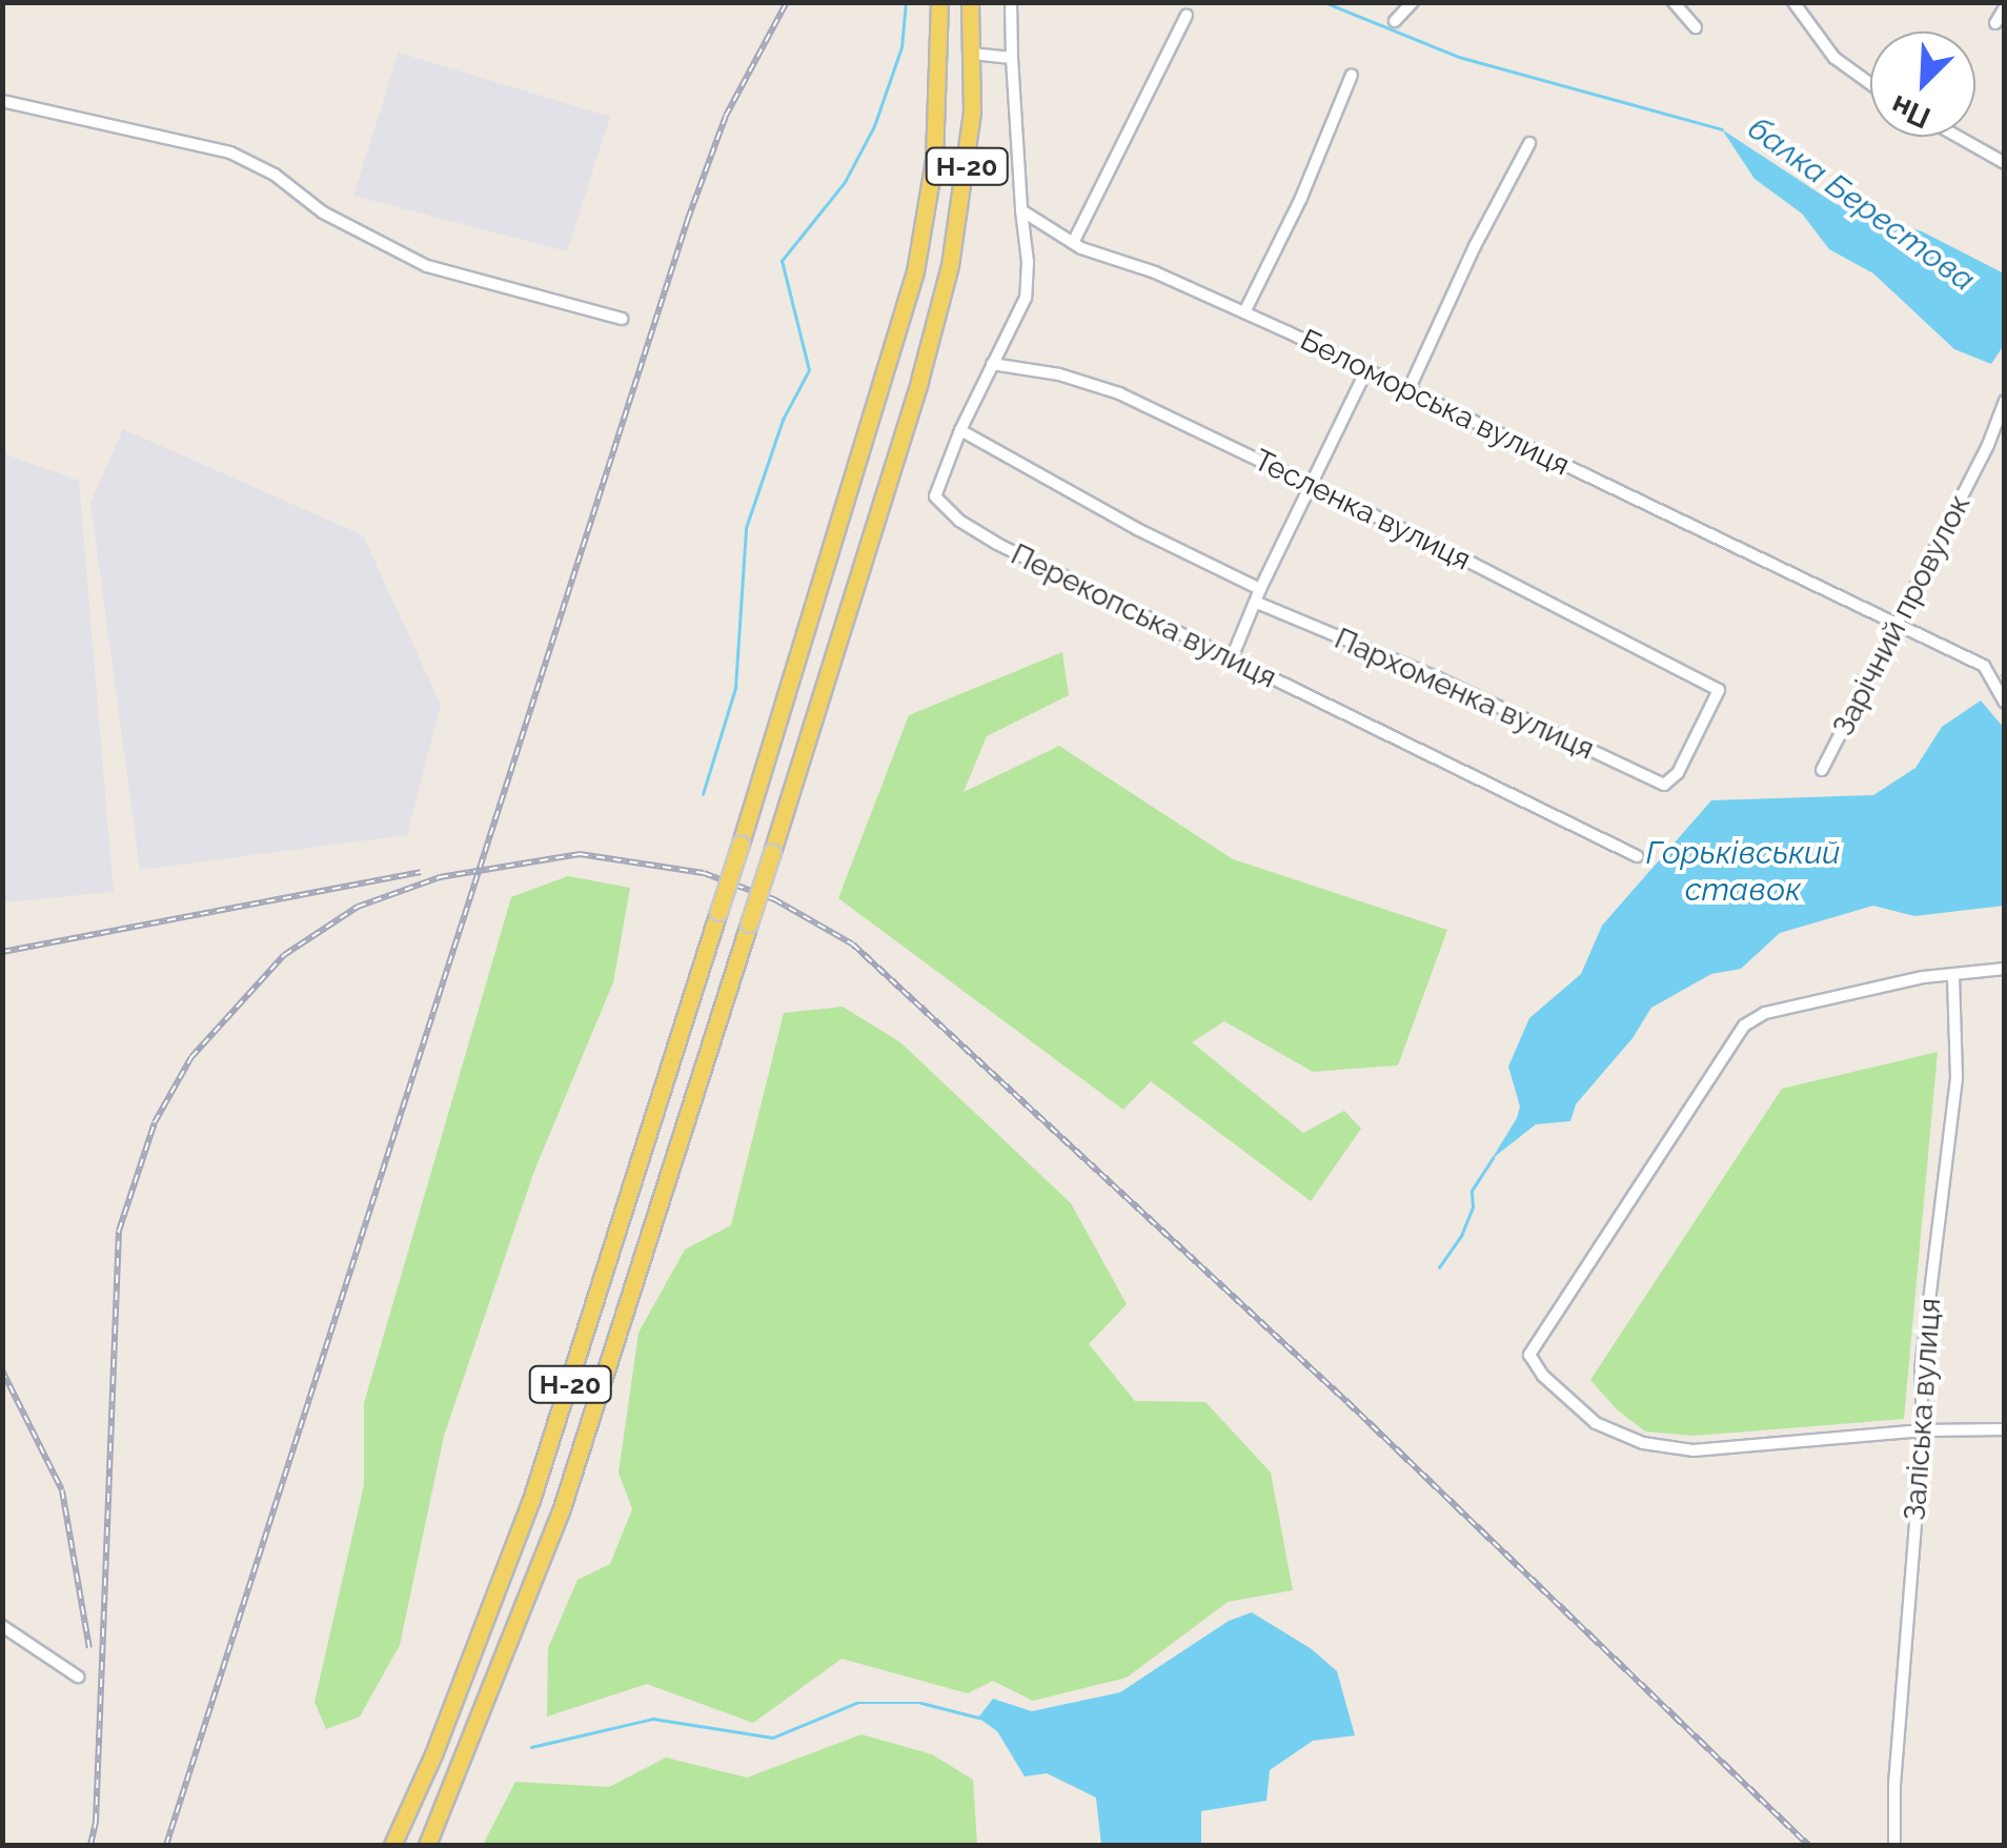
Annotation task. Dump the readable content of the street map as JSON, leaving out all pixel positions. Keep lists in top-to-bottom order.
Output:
{
  "streets": {
    "main road": ["Н-20"],
    "street": [
      "Беломорська вулиця",
      "Тесленка вулиця",
      "Зарічний провулок",
      "Перекопська вулиця",
      "Пархоменка вулиця",
      "Заліська вулиця"
    ]
  },
  "crossings": [
    ["Беломорська вулиця", "Зарічний провулок"],
    ["Беломорська вулиця", "Перекопська вулиця"],
    ["Тесленка вулиця", "Перекопська вулиця"],
    ["Тесленка вулиця", "Пархоменка вулиця"]
  ],
  "water": ["балка Берестова", "Горьківський ставок"],
  "north": "bottom left"
}
